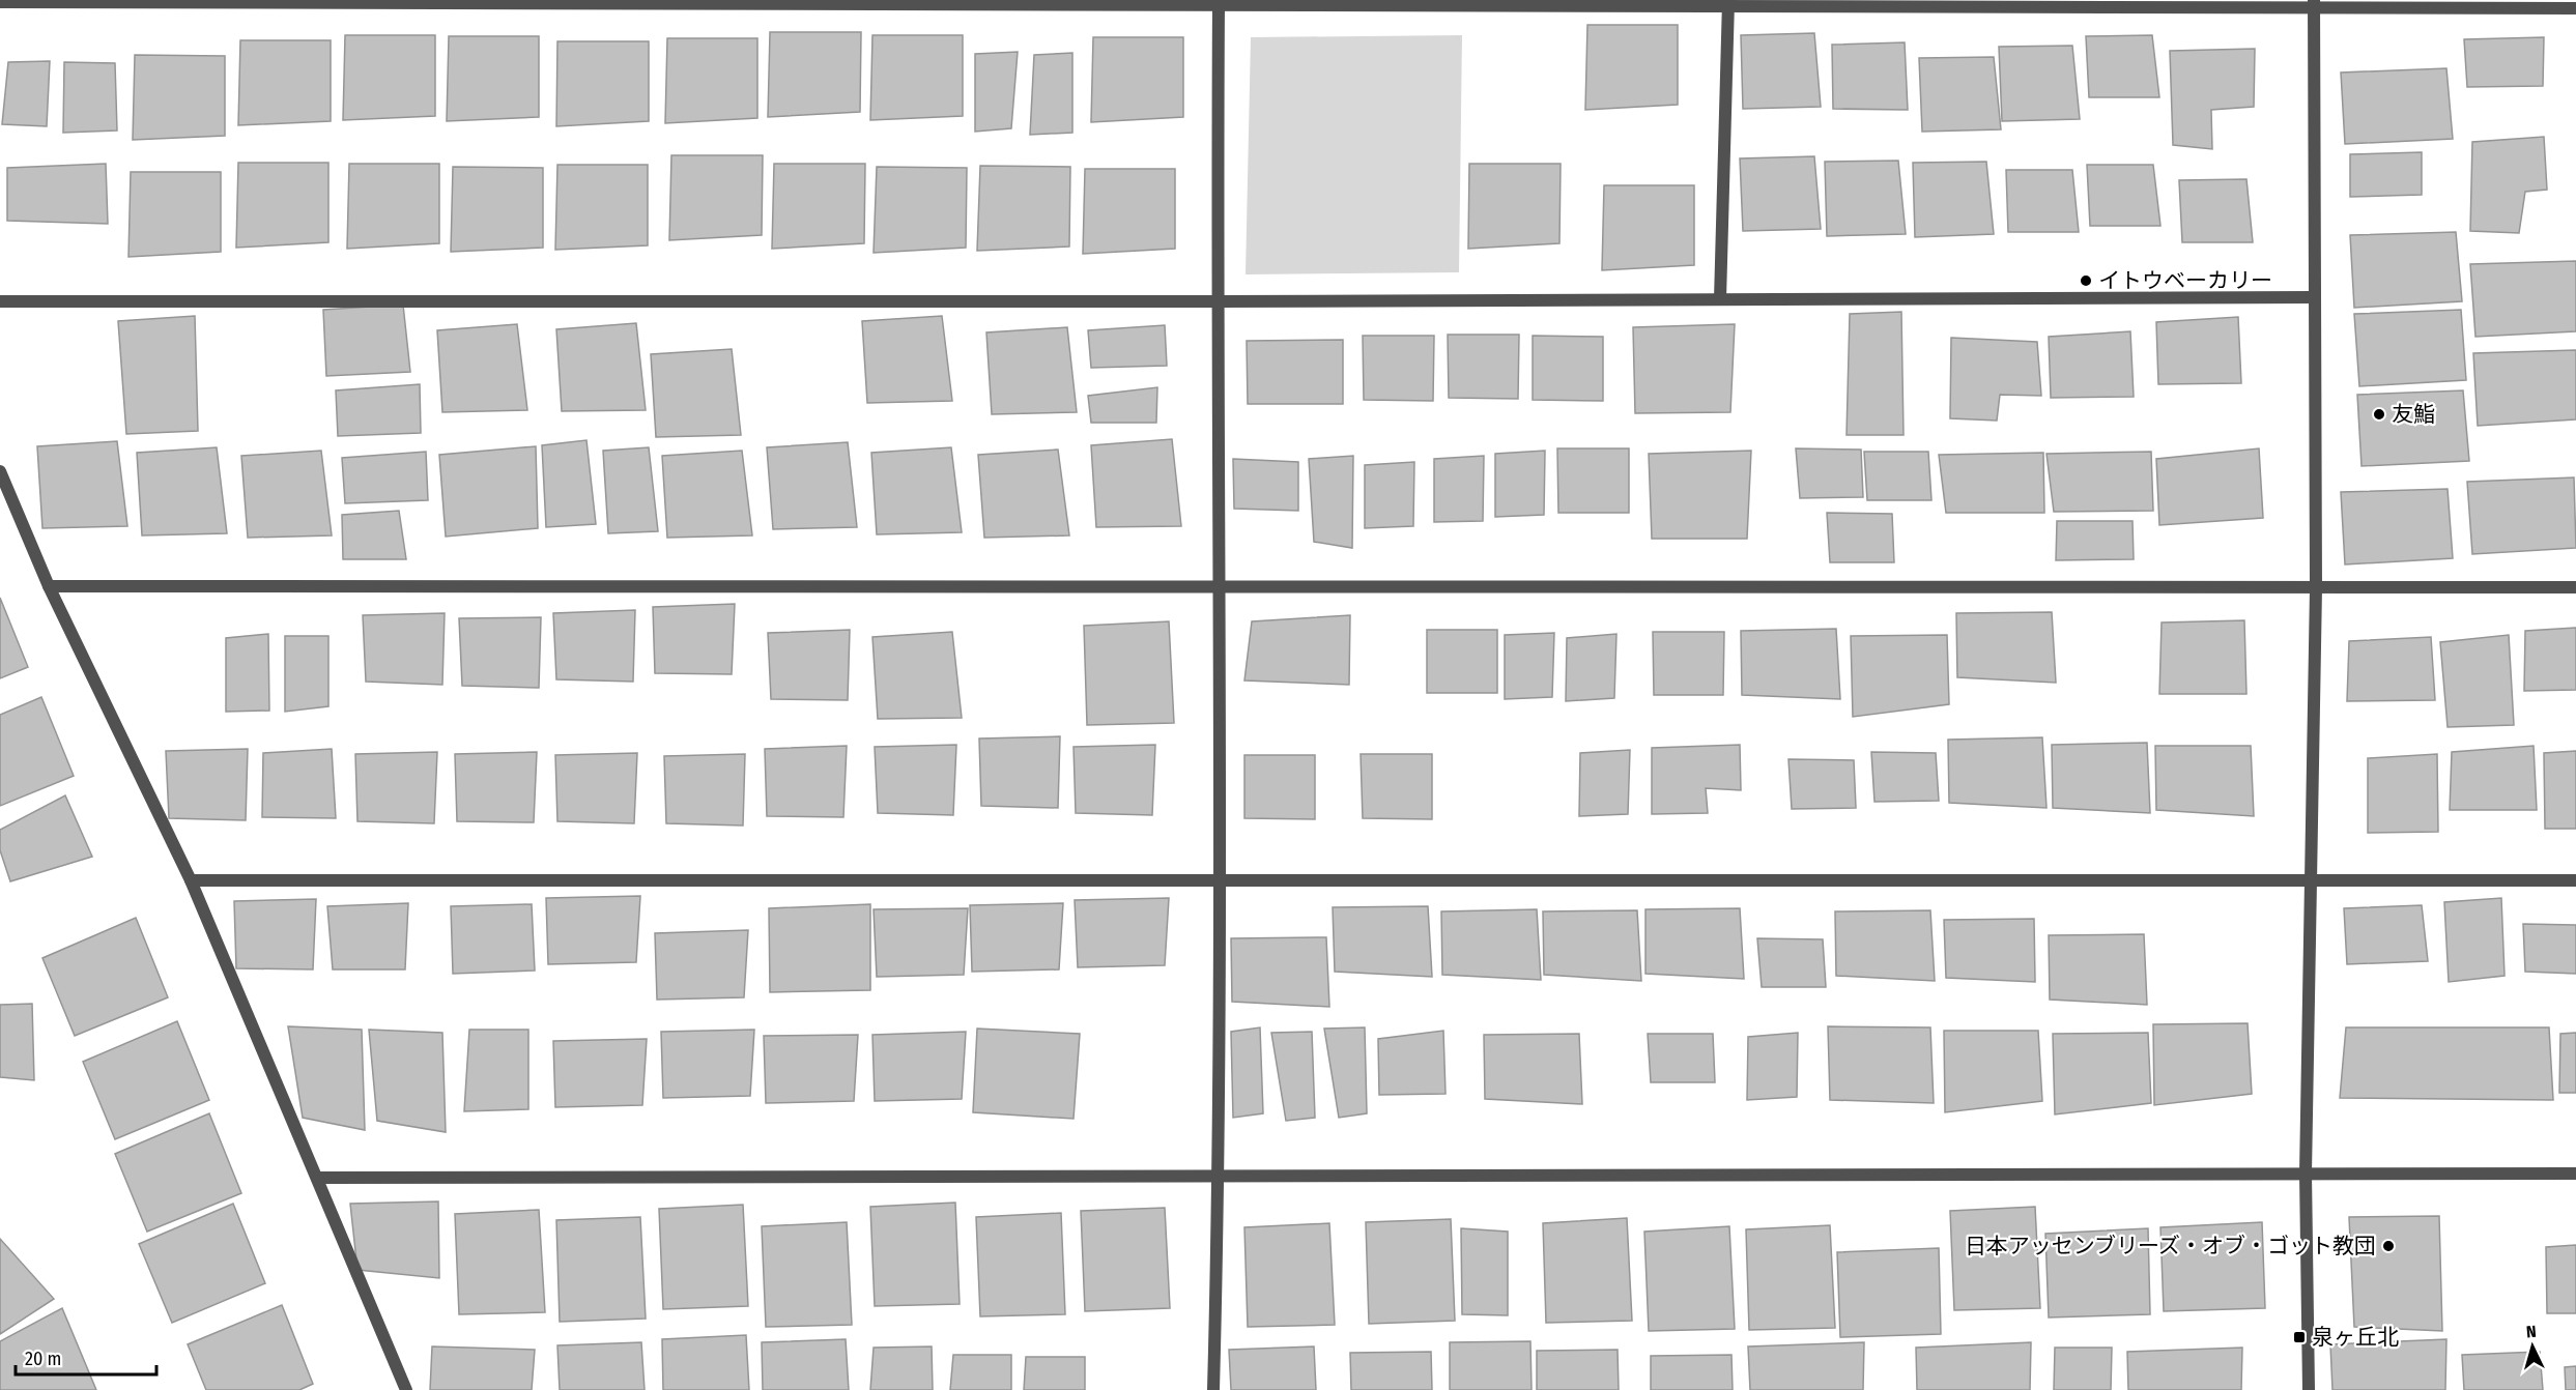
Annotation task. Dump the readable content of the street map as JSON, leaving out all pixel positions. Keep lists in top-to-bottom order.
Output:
{
  "places": {
    "other": ["イトウベーカリー", "友鮨", "日本アッセンブリーズ・オブ・ゴット教団"],
    "transit": ["泉ヶ丘北"]
  },
  "scale_bar": "20 m",
  "north": "top"
}
